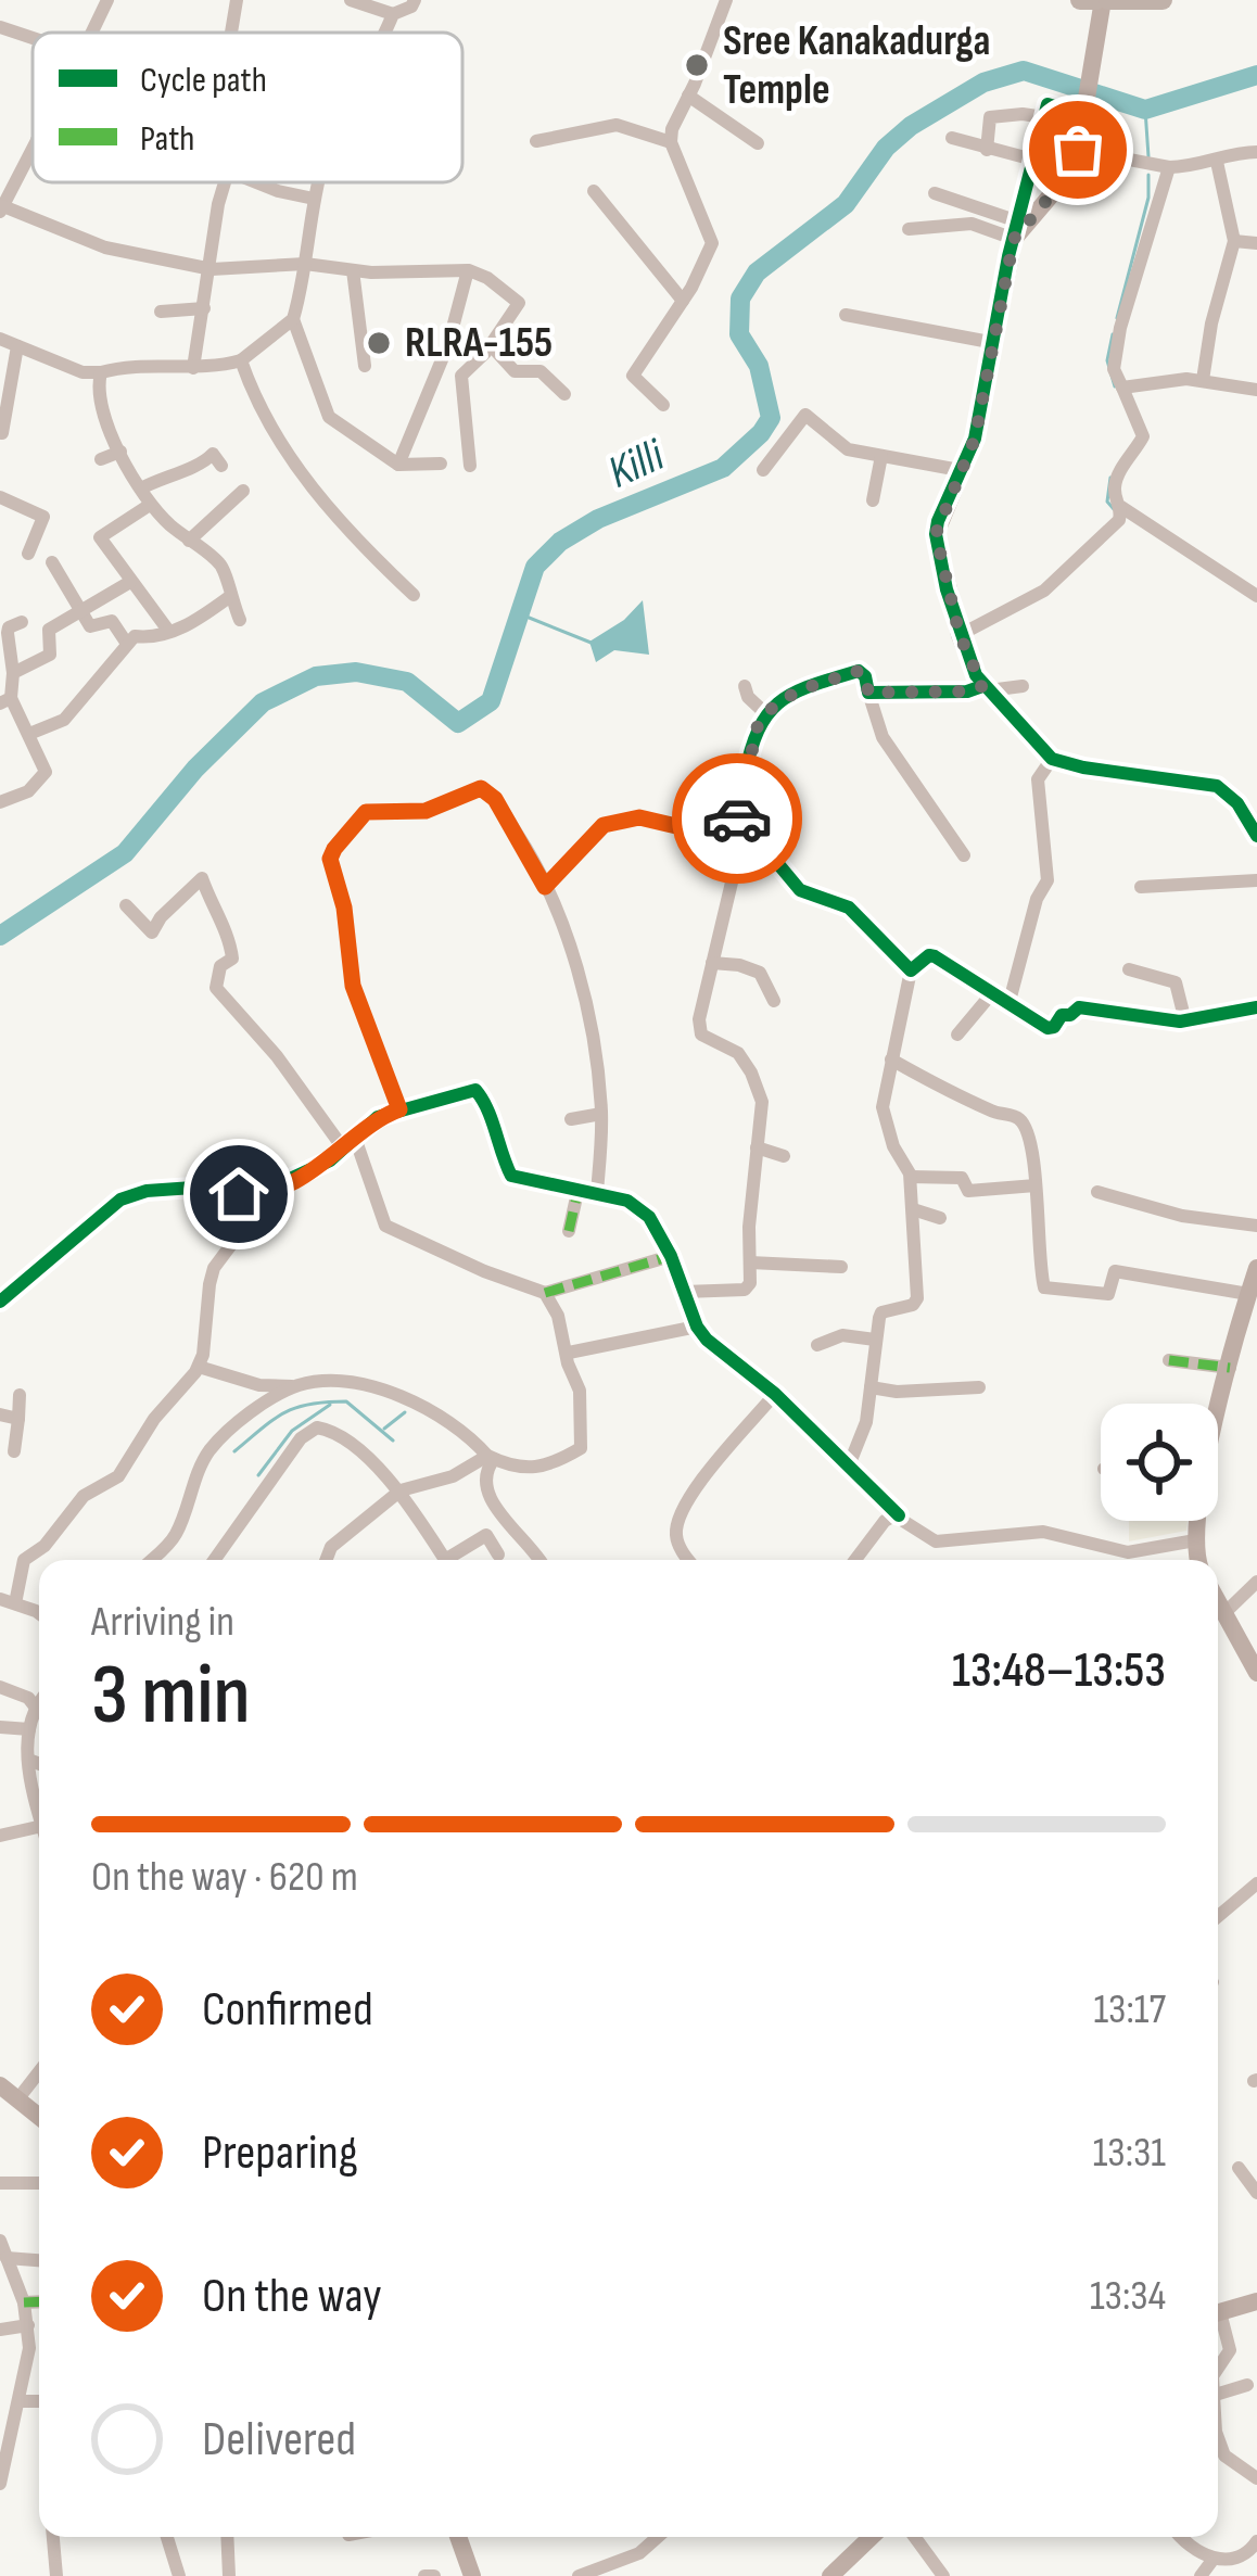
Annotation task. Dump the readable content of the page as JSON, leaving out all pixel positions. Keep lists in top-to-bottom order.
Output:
{
  "water": ["Killi"],
  "places": ["Sree Kanakadurga Temple", "RLRA-155"],
  "legend": ["Cycle path", "Path"],
  "page": {
    "heading": ["3 min", "Arriving in", "13:48–13:53"],
    "bar": "On the way · 620 m",
    "list": [
      ["Confirmed", "13:17"],
      ["Preparing", "13:31"],
      ["On the way", "13:34"],
      "Delivered"
    ]
  }
}
